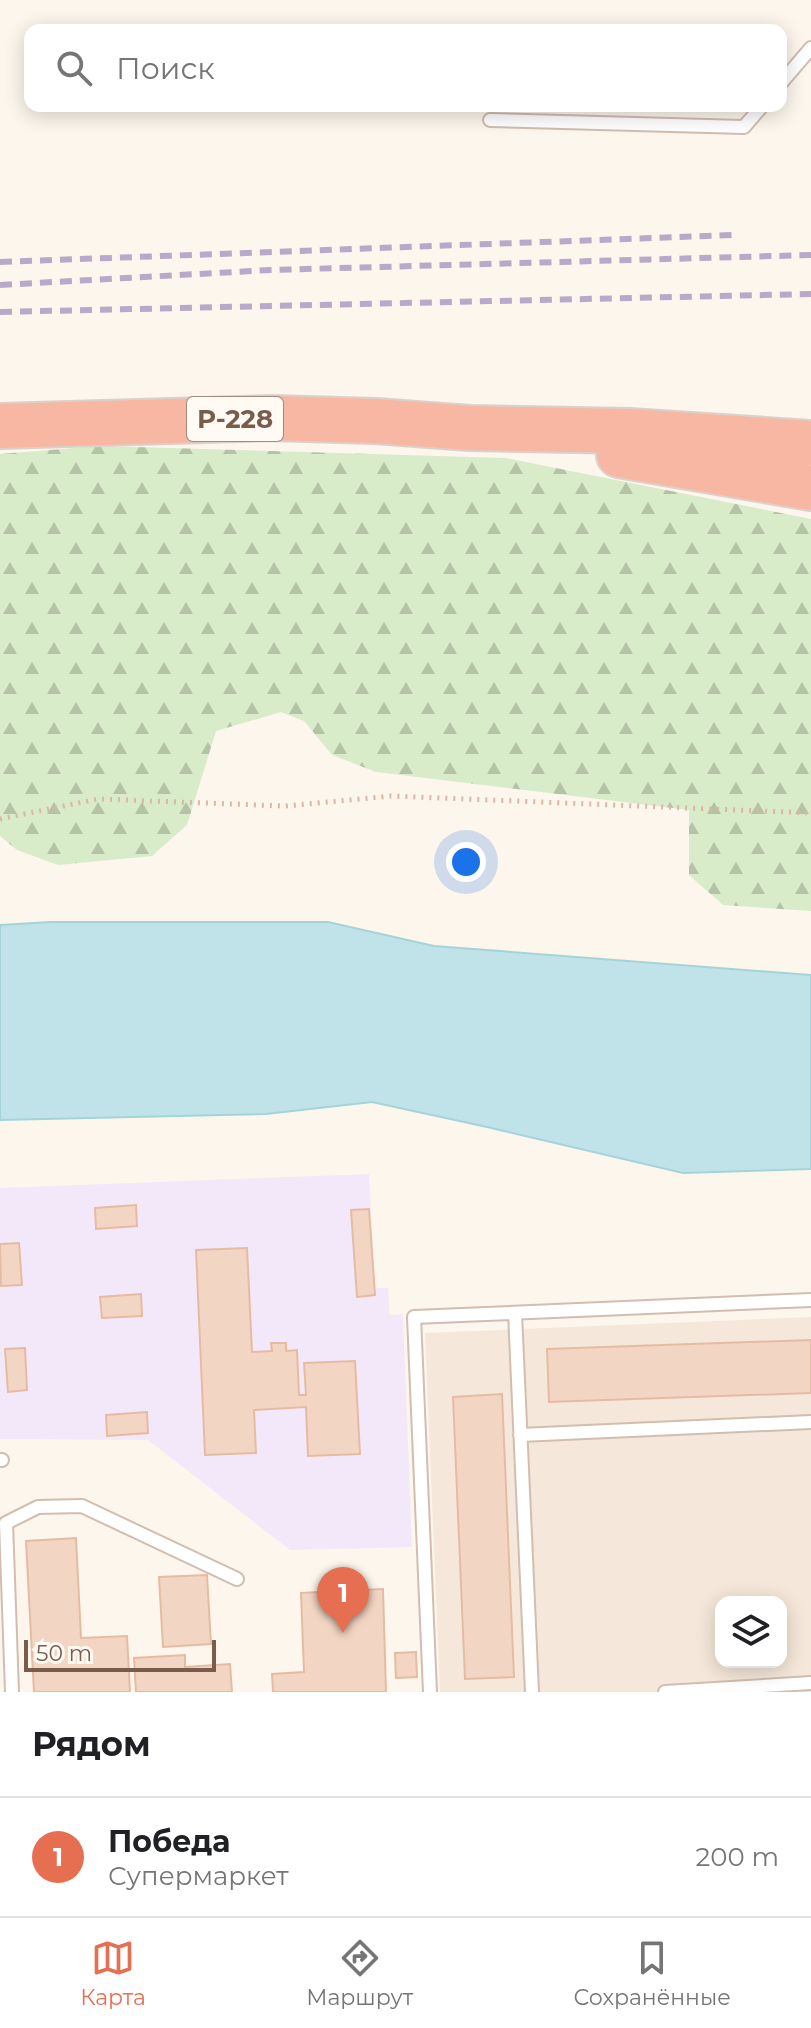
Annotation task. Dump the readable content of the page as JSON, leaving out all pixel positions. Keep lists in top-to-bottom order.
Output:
{
  "streets": {
    "highway": ["Р-228"]
  },
  "scale_bar": "50 m",
  "page": {
    "search": "Поиск",
    "pins": "1",
    "scale": "50 m",
    "heading": "Рядом",
    "list": [
      {
        "mark": "1",
        "name": "Победа",
        "note": "Супермаркет",
        "value": "200 m"
      }
    ],
    "nav": ["Карта", "Маршрут", "Сохранённые"]
  }
}
